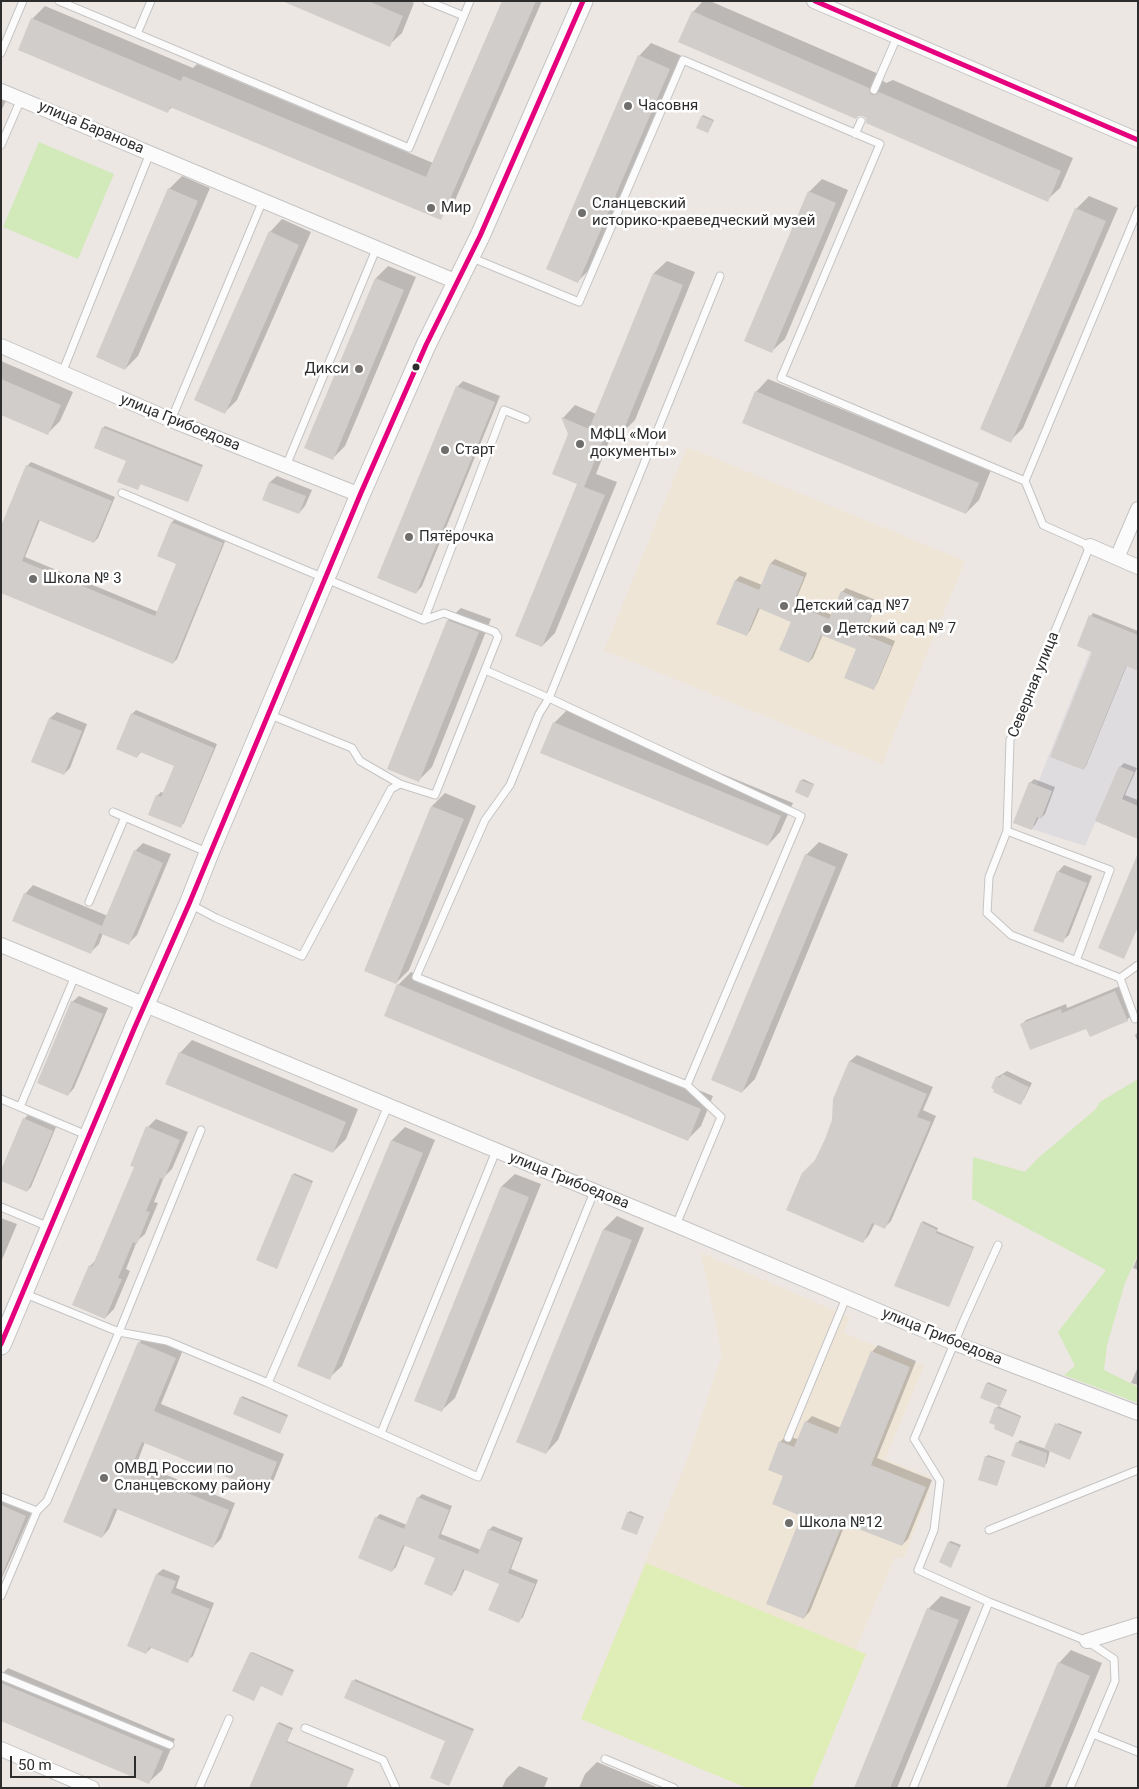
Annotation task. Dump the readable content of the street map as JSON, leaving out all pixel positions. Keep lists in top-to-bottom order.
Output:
{
  "streets": {
    "street": ["улица Баранова", "улица Грибоедова"],
    "lane": ["Северная улица"]
  },
  "places": [
    "Часовня",
    "Мир",
    "Сланцевский историко-краеведческий музей",
    "Дикси",
    "МФЦ «Мои документы»",
    "Старт",
    "Пятёрочка",
    "Школа № 3",
    "Детский сад №7",
    "Детский сад № 7",
    "ОМВД России по Сланцевскому району",
    "Школа №12"
  ],
  "scale_bar": "50 m"
}
